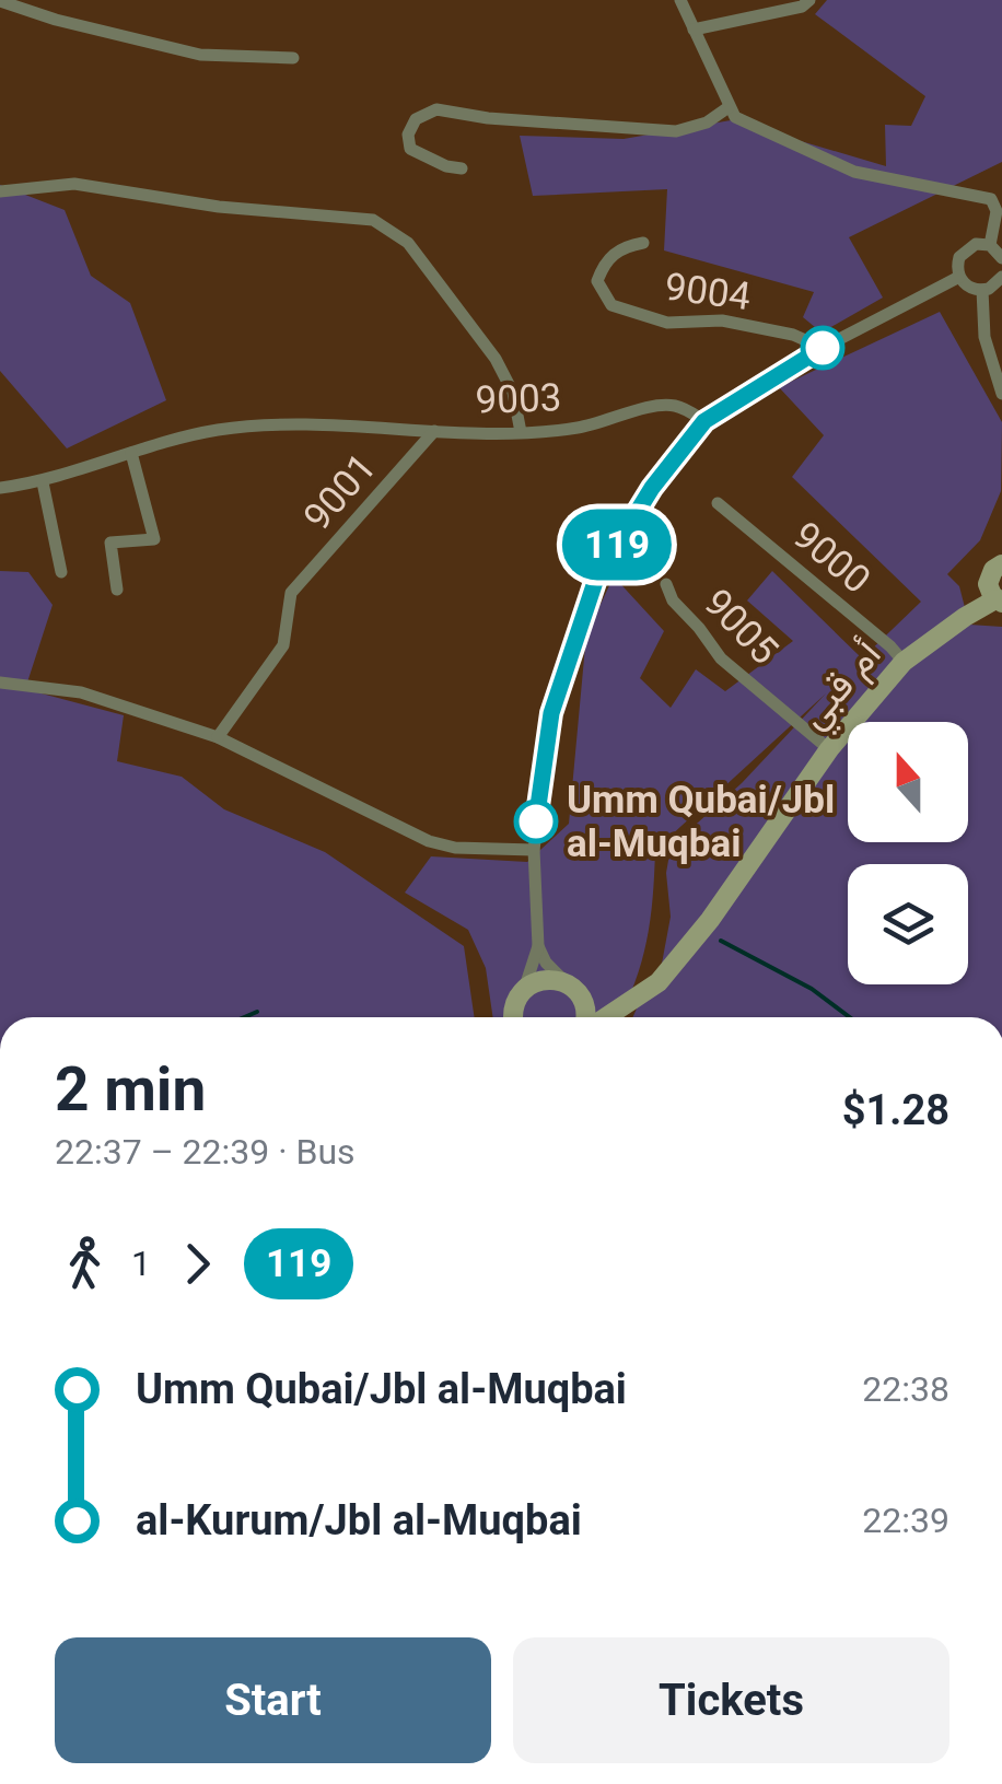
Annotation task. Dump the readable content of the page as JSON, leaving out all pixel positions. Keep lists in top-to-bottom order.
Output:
{
  "streets": {
    "street": [
      "9004",
      "9003",
      "9001",
      "9000",
      "9005",
      "أم قبي"
    ]
  },
  "crossings": [
    ["9003", "9001"],
    ["9000", "أم قبي"],
    ["9005", "أم قبي"]
  ],
  "places": ["Umm Qubai/Jbl al-Muqbai"],
  "lines": ["bus line 119"],
  "north": "top",
  "page": {
    "on_map": "119",
    "heading": ["2 min", "22:37 – 22:39 · Bus", "$1.28"],
    "legs": ["1", "119"],
    "list": [
      {
        "name": "Umm Qubai/Jbl al-Muqbai",
        "value": "22:38"
      },
      {
        "name": "al-Kurum/Jbl al-Muqbai",
        "value": "22:39"
      }
    ],
    "buttons": ["Start", "Tickets"]
  }
}
